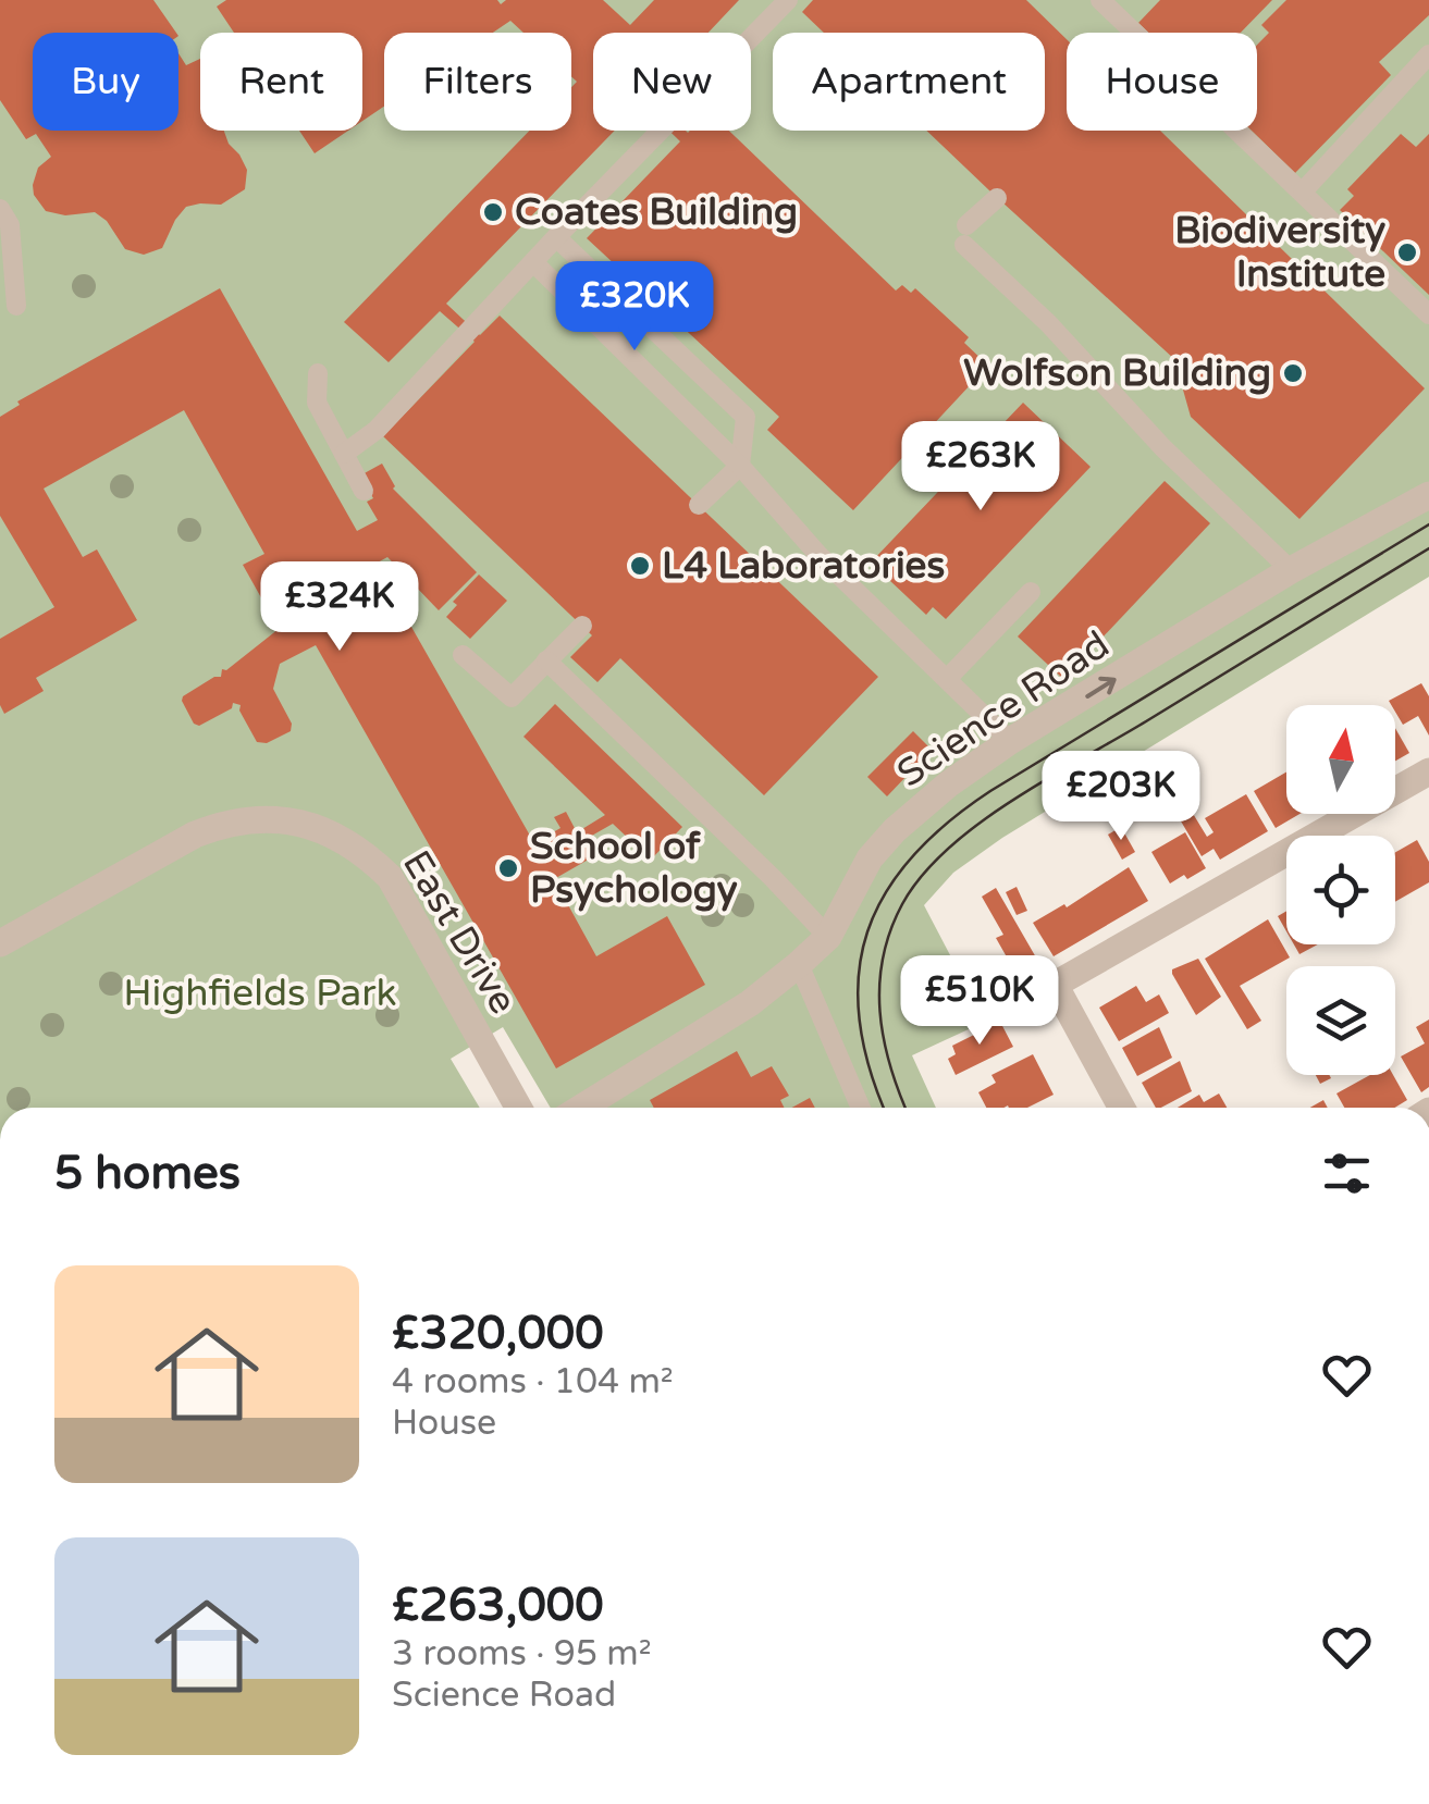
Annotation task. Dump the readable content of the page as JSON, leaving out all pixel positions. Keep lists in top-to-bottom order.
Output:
{
  "streets": {
    "street": ["Science Road", "East Drive"]
  },
  "parks": ["Highfields Park"],
  "places": [
    "Coates Building",
    "Biodiversity Institute",
    "Wolfson Building",
    "L4 Laboratories",
    "School of Psychology"
  ],
  "north": "top",
  "page": {
    "chip": [
      "Buy",
      "Rent",
      "Filters",
      "New",
      "Apartment",
      "House"
    ],
    "price": [
      "£320K",
      "£263K",
      "£324K",
      "£203K",
      "£510K"
    ],
    "heading": "5 homes",
    "list": [
      {
        "name": "£320,000",
        "note": "4 rooms · 104 m² · House"
      },
      {
        "name": "£263,000",
        "note": "3 rooms · 95 m² · Science Road"
      }
    ]
  }
}
